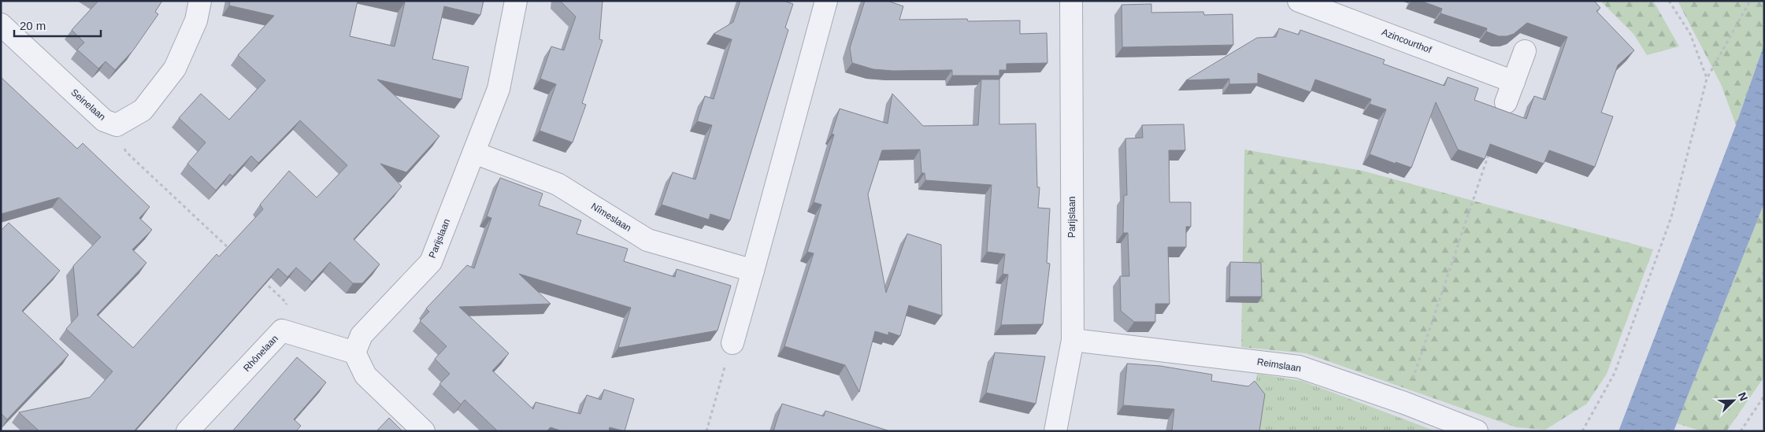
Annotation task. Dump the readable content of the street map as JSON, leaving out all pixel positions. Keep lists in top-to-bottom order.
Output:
{
  "streets": {
    "street": [
      "Azincourthof",
      "Seinelaan",
      "Nîmeslaan",
      "Parijslaan",
      "Rhônelaan",
      "Reimslaan"
    ]
  },
  "crossings": [
    ["Nîmeslaan", "Parijslaan"],
    ["Parijslaan", "Rhônelaan"],
    ["Parijslaan", "Reimslaan"]
  ],
  "scale_bar": "20 m",
  "north": "top right"
}
